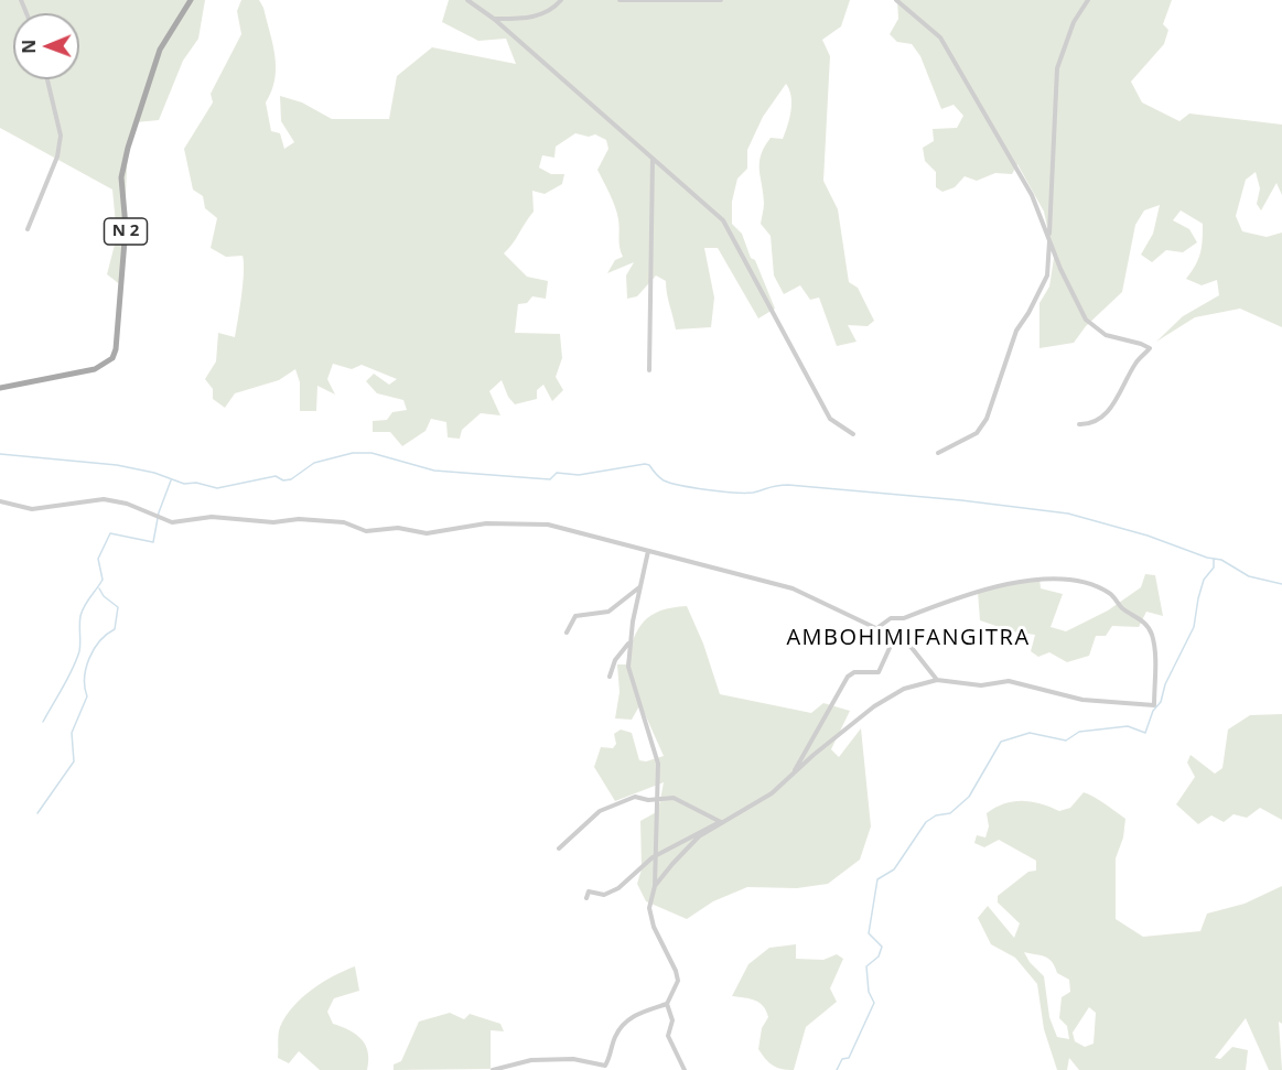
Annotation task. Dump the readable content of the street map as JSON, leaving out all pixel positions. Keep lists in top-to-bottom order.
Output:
{
  "streets": {
    "main road": ["N 2"]
  },
  "districts": ["AMBOHIMIFANGITRA"],
  "north": "left"
}
